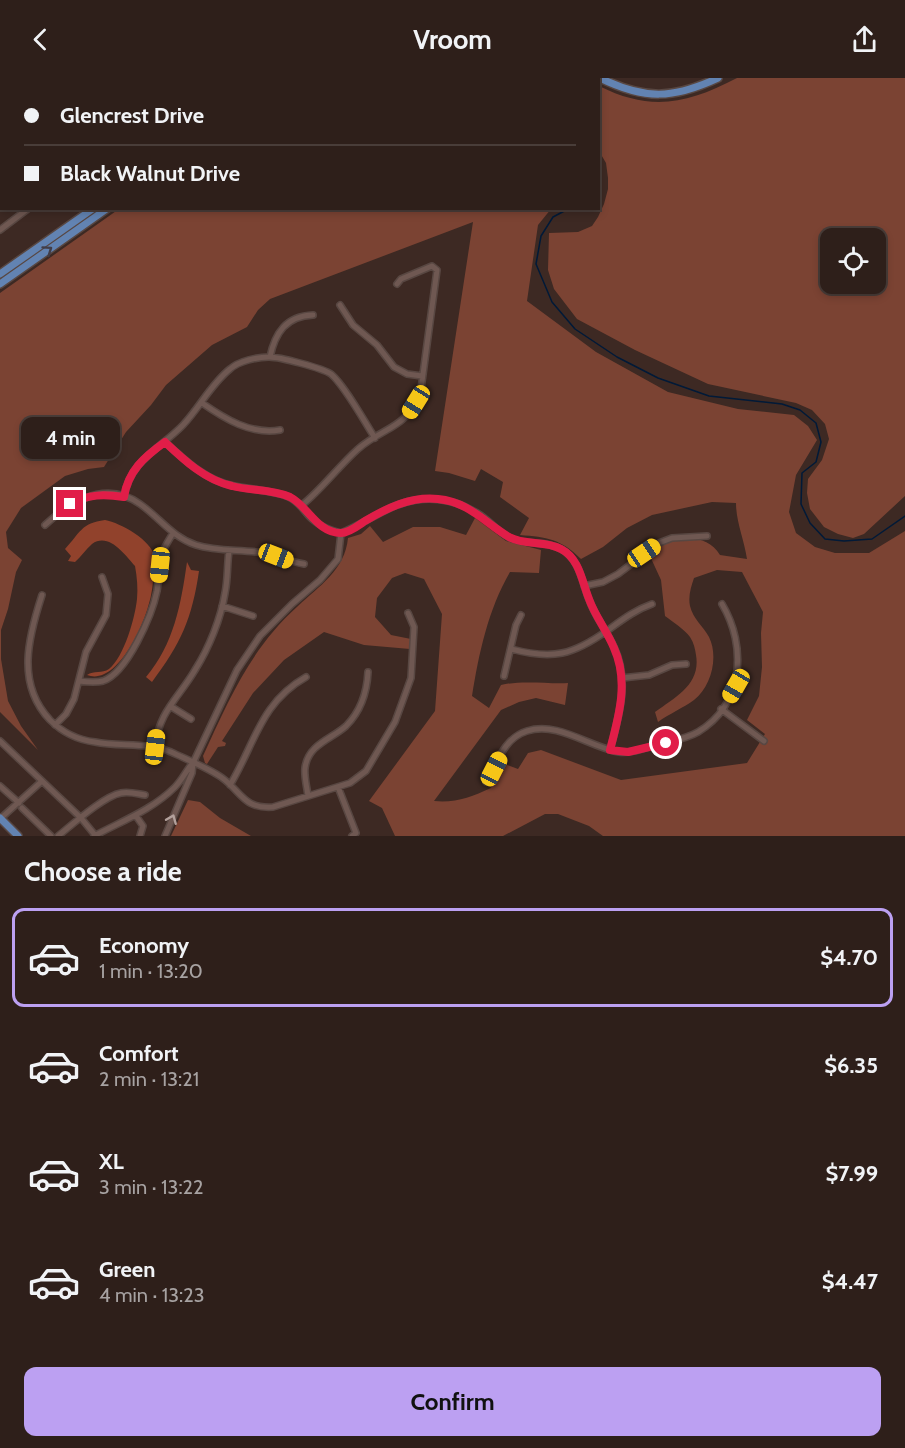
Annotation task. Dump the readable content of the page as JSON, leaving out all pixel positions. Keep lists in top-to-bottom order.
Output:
{
  "page": {
    "header": "Vroom",
    "banner": ["Glencrest Drive", "Black Walnut Drive"],
    "bubble": "4 min",
    "heading": "Choose a ride",
    "list": [
      {
        "name": "Economy",
        "note": "1 min · 13:20",
        "value": "$4.70"
      },
      {
        "name": "Comfort",
        "note": "2 min · 13:21",
        "value": "$6.35"
      },
      {
        "name": "XL",
        "note": "3 min · 13:22",
        "value": "$7.99"
      },
      {
        "name": "Green",
        "note": "4 min · 13:23",
        "value": "$4.47"
      }
    ],
    "buttons": "Confirm"
  }
}
